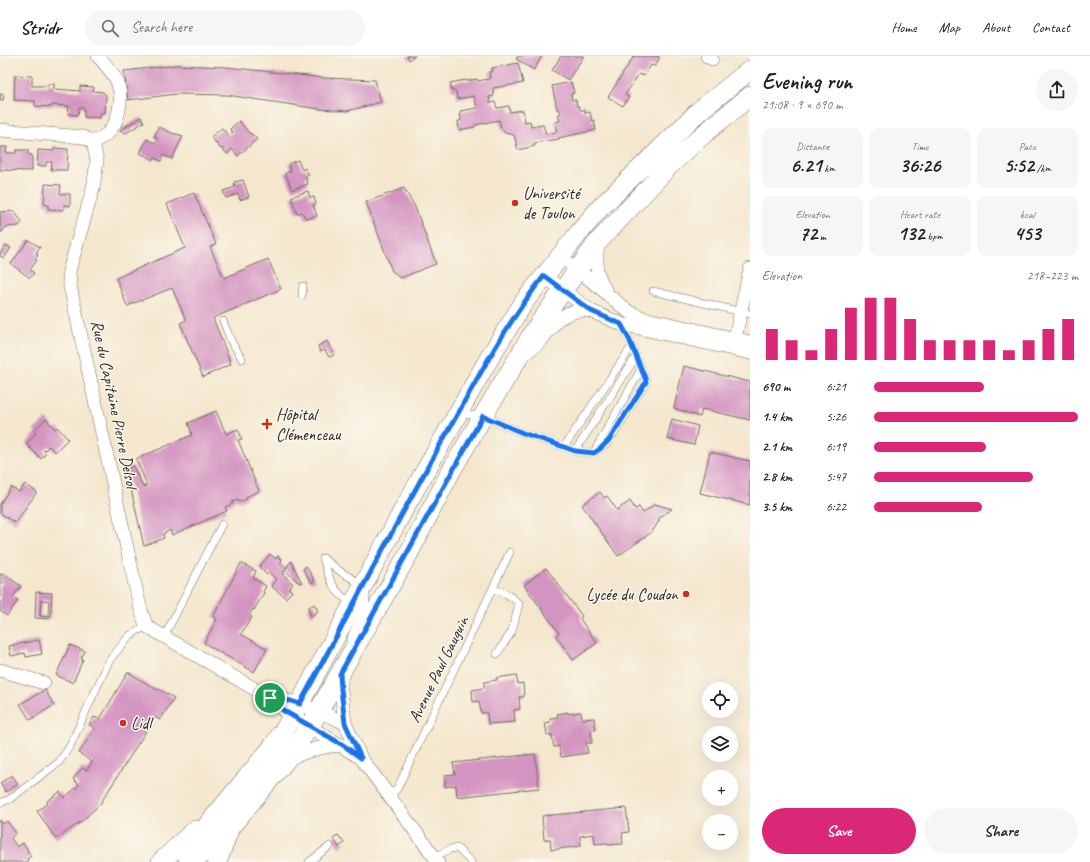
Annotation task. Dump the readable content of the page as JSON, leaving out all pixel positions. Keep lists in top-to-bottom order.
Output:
{
  "streets": {
    "street": ["Rue du Capitaine Pierre Delsol"],
    "lane": ["Avenue Paul Gauguin"]
  },
  "places": {
    "other": ["Université de Toulon", "Lycée du Coudon", "Lidl"],
    "health": ["Hôpital Clémenceau"]
  },
  "page": {
    "header": "Stridr",
    "search": "Search here",
    "nav": [
      "Home",
      "Map",
      "About",
      "Contact"
    ],
    "heading": ["Evening run", "21:08 · 9 × 690 m"],
    "stats": [
      ["Distance", "6.21 km"],
      ["Time", "36:26"],
      ["Pace", "5:52 /km"],
      ["Elevation", "72 m"],
      ["Heart rate", "132 bpm"],
      ["kcal", "453"]
    ],
    "chart": ["Elevation", "218–223 m"],
    "list": [
      {
        "name": "690 m",
        "note": "6:21"
      },
      {
        "name": "1.4 km",
        "note": "5:26"
      },
      {
        "name": "2.1 km",
        "note": "6:19"
      },
      {
        "name": "2.8 km",
        "note": "5:47"
      },
      {
        "name": "3.5 km",
        "note": "6:22"
      }
    ],
    "map_buttons": ["+", "−"],
    "buttons": ["Save", "Share"]
  }
}
